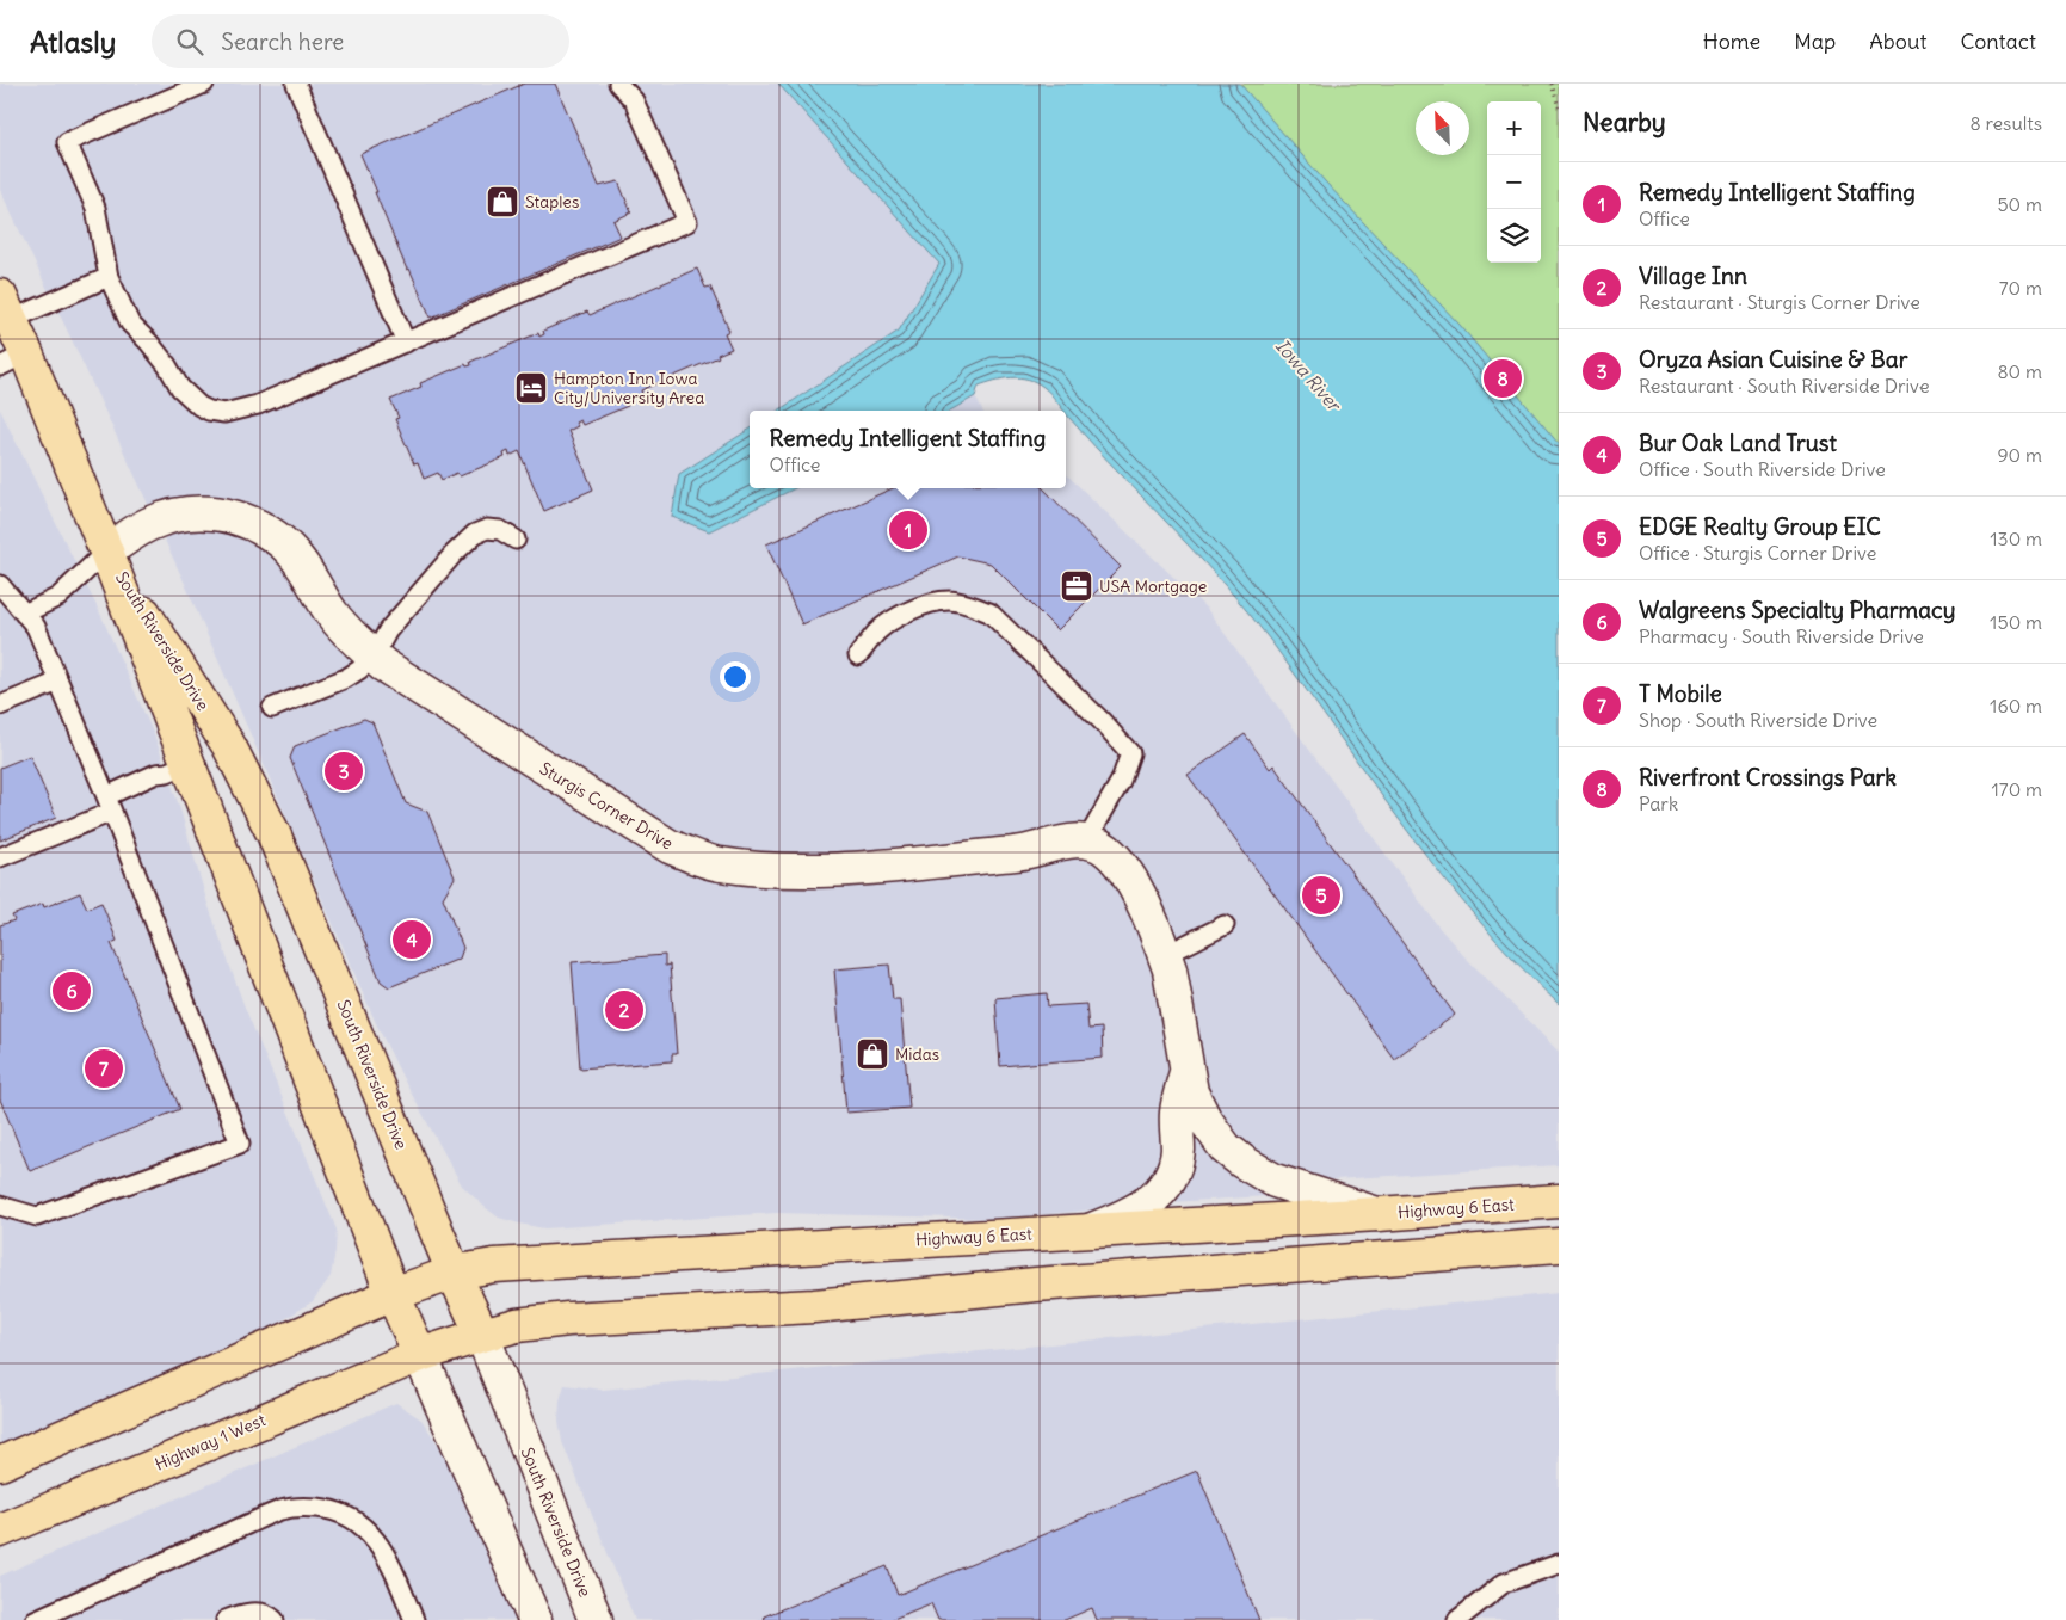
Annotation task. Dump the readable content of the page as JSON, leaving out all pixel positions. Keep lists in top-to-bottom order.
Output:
{
  "streets": {
    "main road": ["South Riverside Drive", "Highway 6 East", "Highway 1 West"],
    "street": ["Sturgis Corner Drive"]
  },
  "crossings": [
    ["South Riverside Drive", "Sturgis Corner Drive"],
    ["South Riverside Drive", "Highway 6 East"],
    ["South Riverside Drive", "Highway 1 West"]
  ],
  "water": ["Iowa River"],
  "places": {
    "shop": ["Staples", "Midas"],
    "hotel": ["Hampton Inn Iowa City/University Area"],
    "office": ["USA Mortgage"]
  },
  "north": "top left",
  "page": {
    "header": "Atlasly",
    "search": "Search here",
    "nav": [
      "Home",
      "Map",
      "About",
      "Contact"
    ],
    "heading": ["Nearby", "8 results"],
    "map_buttons": ["+", "−"],
    "list": [
      {
        "mark": "1",
        "name": "Remedy Intelligent Staffing",
        "note": "Office",
        "value": "50 m"
      },
      {
        "mark": "2",
        "name": "Village Inn",
        "note": "Restaurant · Sturgis Corner Drive",
        "value": "70 m"
      },
      {
        "mark": "3",
        "name": "Oryza Asian Cuisine & Bar",
        "note": "Restaurant · South Riverside Drive",
        "value": "80 m"
      },
      {
        "mark": "4",
        "name": "Bur Oak Land Trust",
        "note": "Office · South Riverside Drive",
        "value": "90 m"
      },
      {
        "mark": "5",
        "name": "EDGE Realty Group EIC",
        "note": "Office · Sturgis Corner Drive",
        "value": "130 m"
      },
      {
        "mark": "6",
        "name": "Walgreens Specialty Pharmacy",
        "note": "Pharmacy · South Riverside Drive",
        "value": "150 m"
      },
      {
        "mark": "7",
        "name": "T Mobile",
        "note": "Shop · South Riverside Drive",
        "value": "160 m"
      },
      {
        "mark": "8",
        "name": "Riverfront Crossings Park",
        "note": "Park",
        "value": "170 m"
      }
    ],
    "pins": [
      "8",
      "1",
      "3",
      "5",
      "4",
      "6",
      "2",
      "7"
    ],
    "popup": ["Remedy Intelligent Staffing", "Office"]
  }
}
